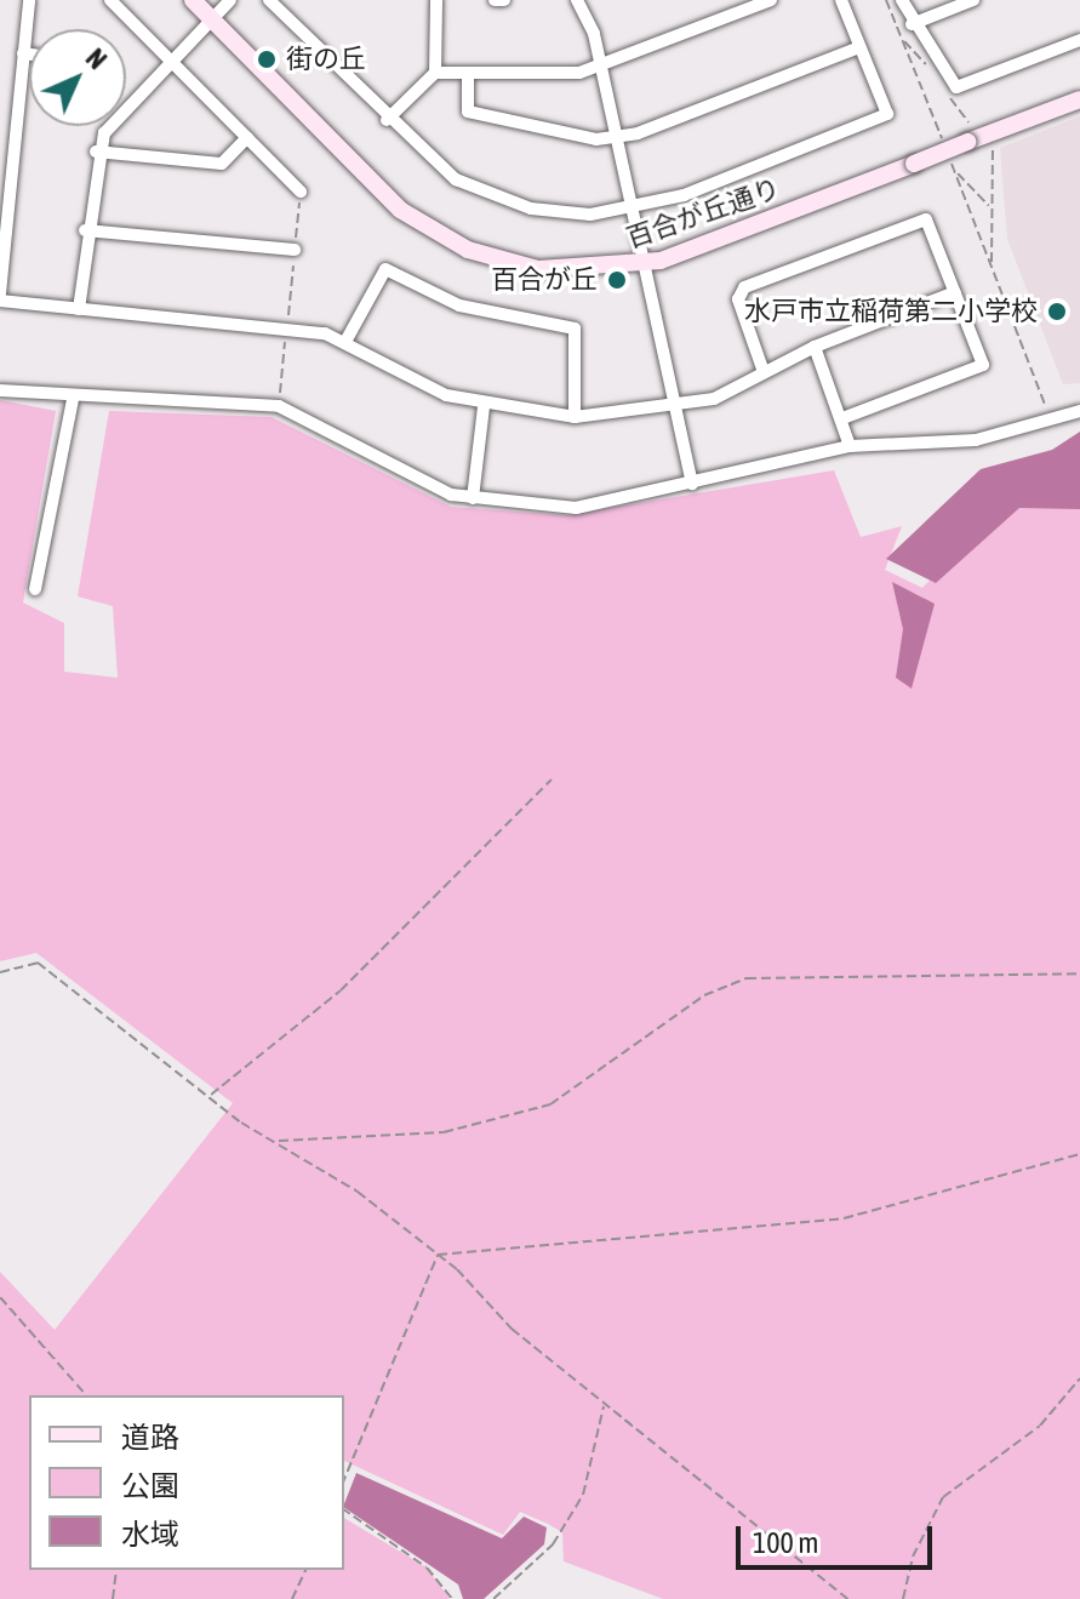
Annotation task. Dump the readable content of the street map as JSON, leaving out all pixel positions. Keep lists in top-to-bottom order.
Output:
{
  "streets": {
    "street": ["百合が丘通り"]
  },
  "places": ["街の丘", "百合が丘", "水戸市立稲荷第二小学校"],
  "legend": ["道路", "公園", "水域"],
  "scale_bar": "100 m",
  "north": "top right"
}
